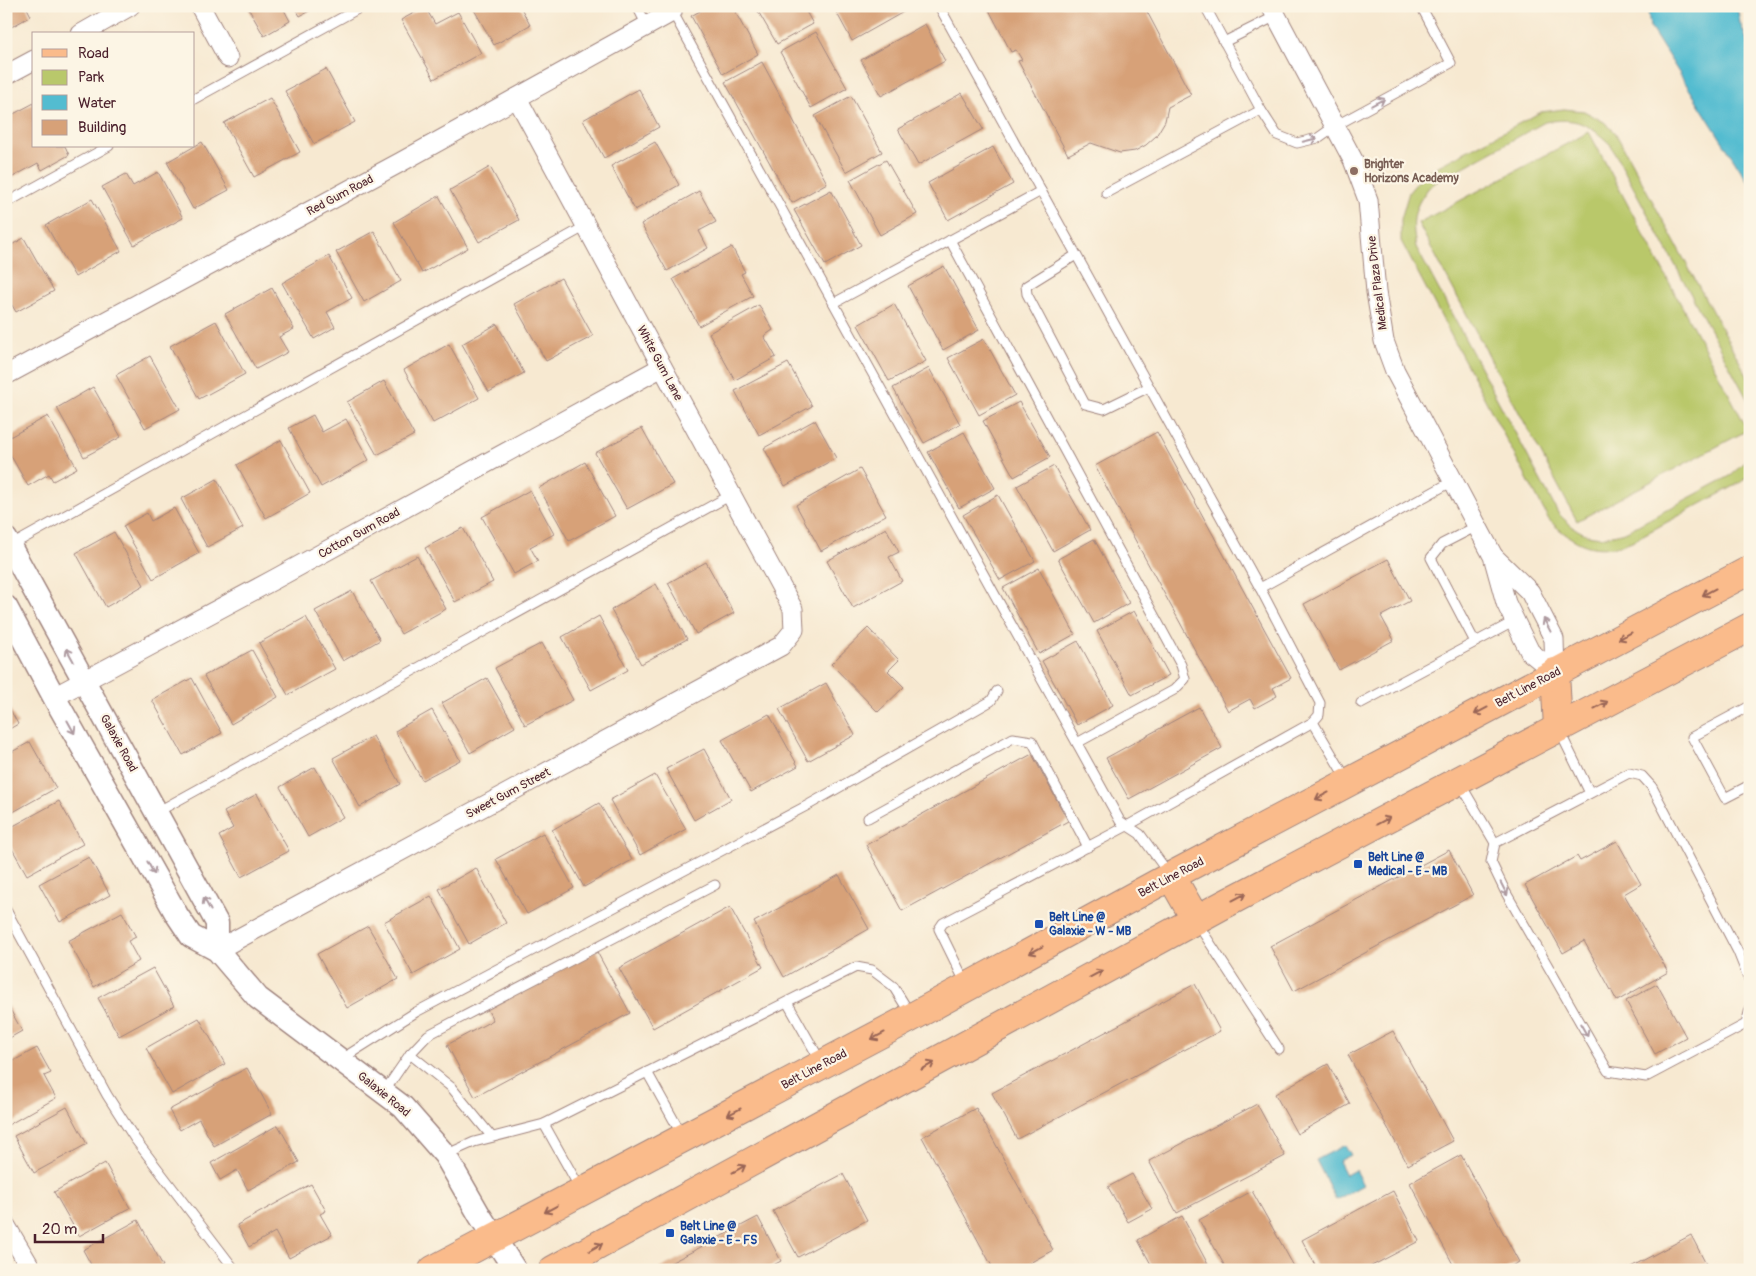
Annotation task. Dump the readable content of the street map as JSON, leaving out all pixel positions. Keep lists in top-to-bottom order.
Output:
{
  "streets": {
    "main road": ["Belt Line Road"],
    "street": [
      "Red Gum Road",
      "Medical Plaza Drive",
      "White Gum Lane",
      "Cotton Gum Road",
      "Galaxie Road",
      "Sweet Gum Street"
    ]
  },
  "crossings": [
    ["Red Gum Road", "White Gum Lane"],
    ["Medical Plaza Drive", "Belt Line Road"],
    ["White Gum Lane", "Cotton Gum Road"],
    ["White Gum Lane", "Sweet Gum Street"],
    ["Cotton Gum Road", "Galaxie Road"],
    ["Belt Line Road", "Galaxie Road"],
    ["Galaxie Road", "Sweet Gum Street"]
  ],
  "places": {
    "other": ["Brighter Horizons Academy"],
    "transit": ["Belt Line @ Medical - E - MB", "Belt Line @ Galaxie - W - MB", "Belt Line @ Galaxie - E - FS"]
  },
  "legend": [
    "Road",
    "Park",
    "Water",
    "Building"
  ],
  "scale_bar": "20 m"
}
